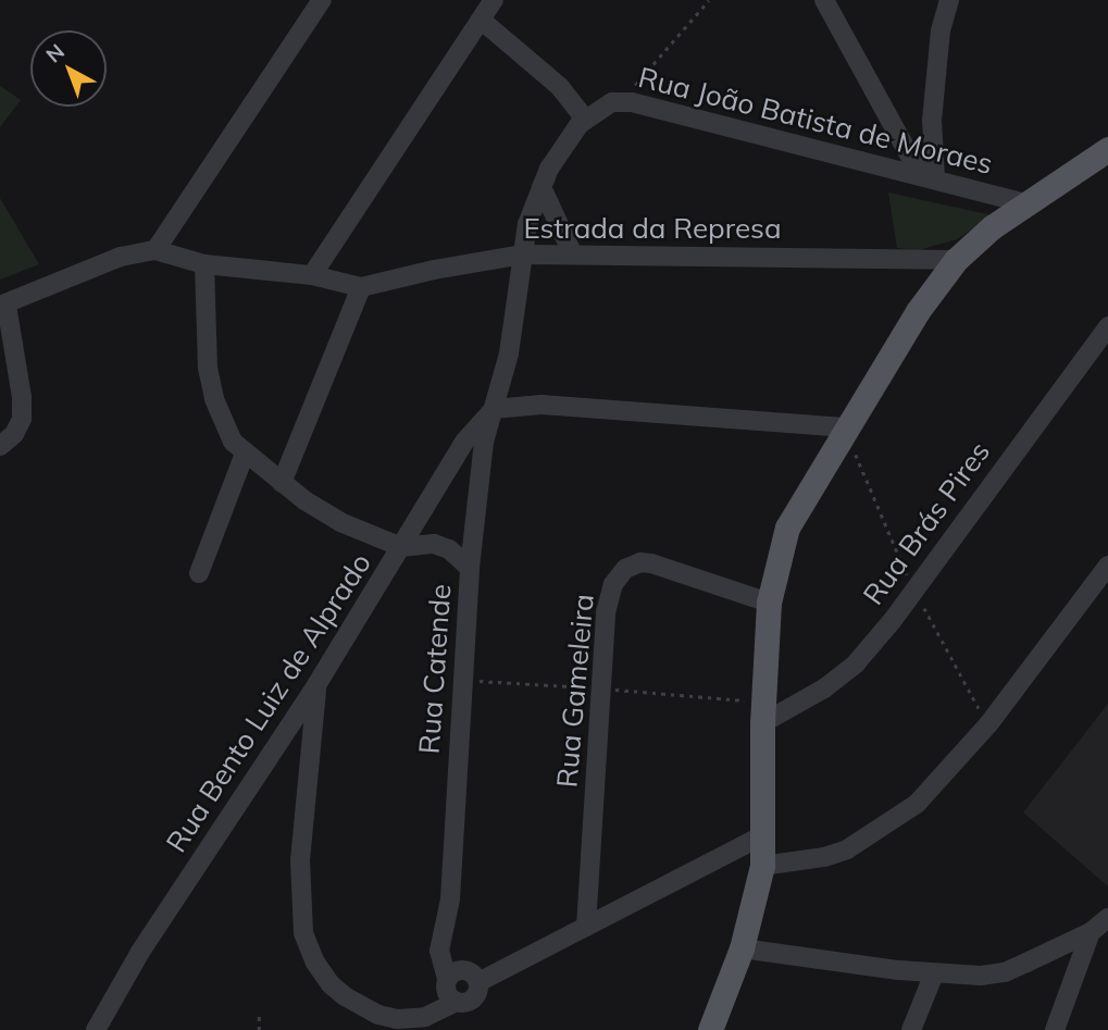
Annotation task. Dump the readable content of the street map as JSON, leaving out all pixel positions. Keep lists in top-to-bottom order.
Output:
{
  "streets": {
    "street": [
      "Rua João Batista de Moraes",
      "Estrada da Represa",
      "Rua Brás Pires",
      "Rua Catende",
      "Rua Gameleira",
      "Rua Bento Luiz de Alprado"
    ]
  },
  "crossings": [
    ["Rua João Batista de Moraes", "Estrada da Represa"],
    ["Rua João Batista de Moraes", "Rua Catende"],
    ["Rua João Batista de Moraes", "Rua Bento Luiz de Alprado"],
    ["Rua Catende", "Rua Bento Luiz de Alprado"]
  ],
  "north": "top left"
}
